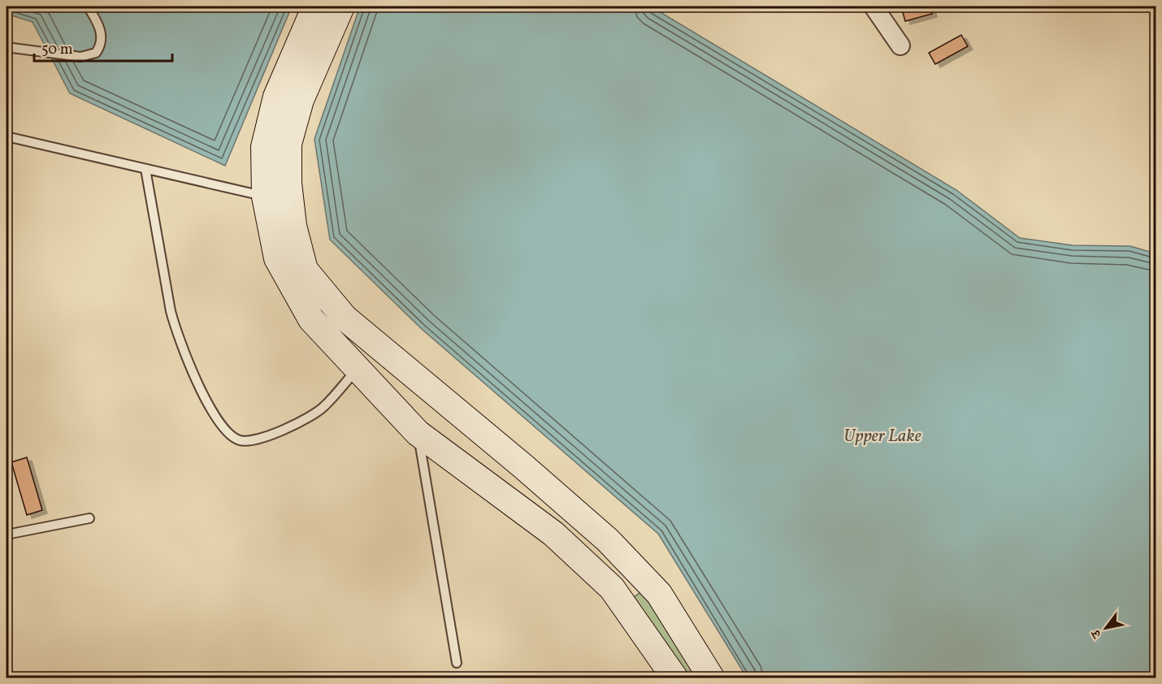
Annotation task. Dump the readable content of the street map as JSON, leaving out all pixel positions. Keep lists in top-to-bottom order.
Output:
{
  "water": ["Upper Lake"],
  "scale_bar": "50 m",
  "north": "bottom left"
}
